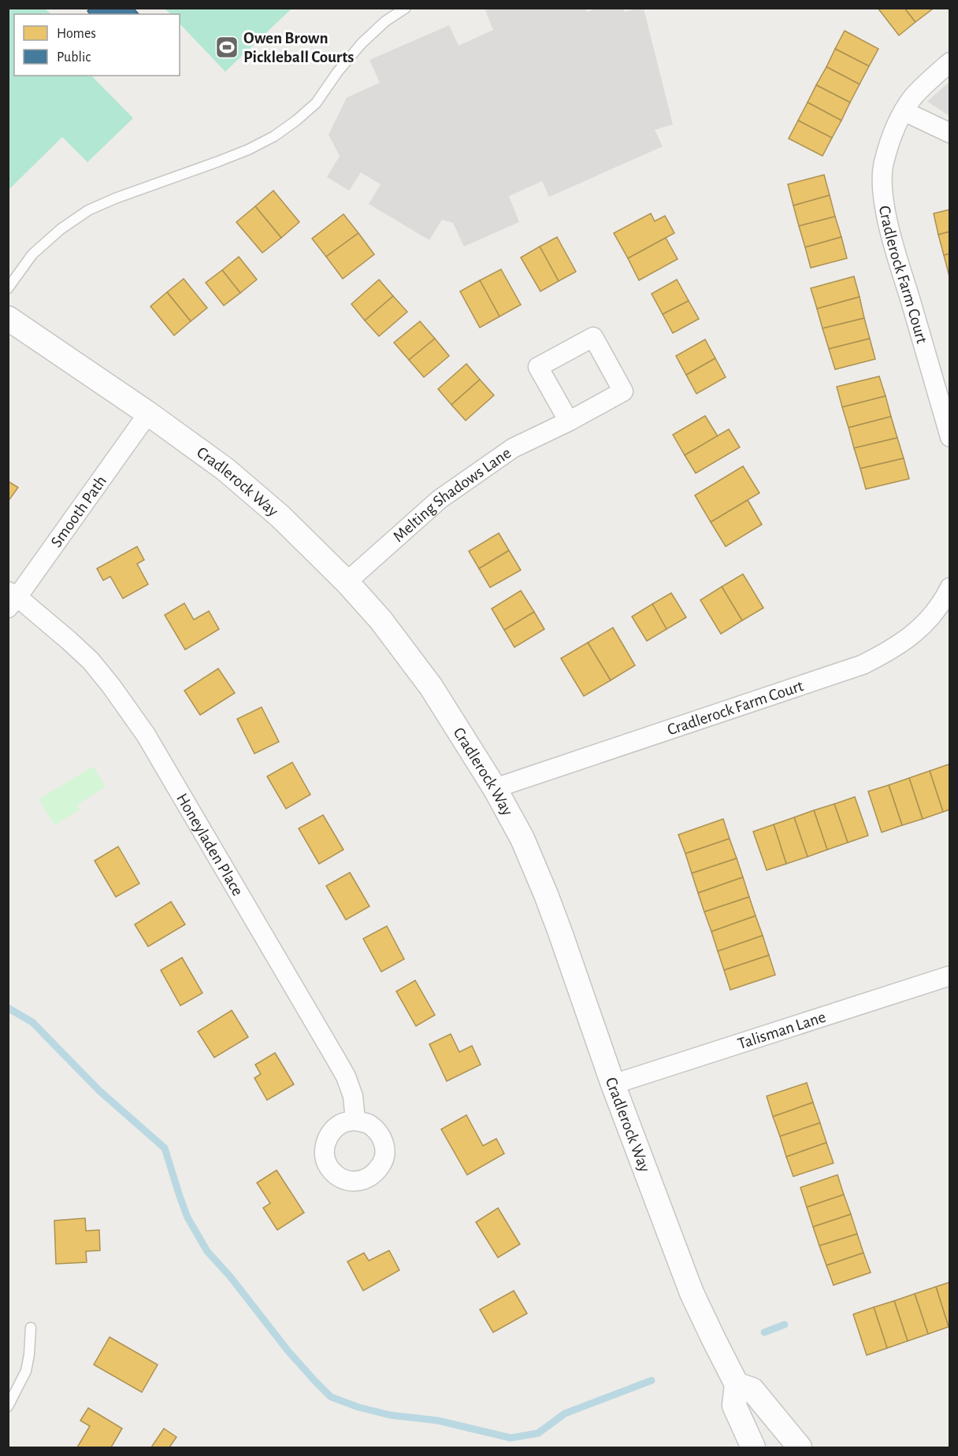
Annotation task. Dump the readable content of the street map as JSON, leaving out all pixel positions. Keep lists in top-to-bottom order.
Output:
{
  "streets": {
    "street": [
      "Cradlerock Farm Court",
      "Cradlerock Way",
      "Melting Shadows Lane",
      "Smooth Path",
      "Honeyladen Place",
      "Talisman Lane"
    ]
  },
  "crossings": [
    ["Cradlerock Farm Court", "Cradlerock Way"],
    ["Cradlerock Way", "Melting Shadows Lane"],
    ["Cradlerock Way", "Smooth Path"],
    ["Cradlerock Way", "Talisman Lane"],
    ["Smooth Path", "Honeyladen Place"]
  ],
  "places": {
    "sports": ["Owen Brown Pickleball Courts"]
  },
  "legend": ["Homes", "Public"]
}
